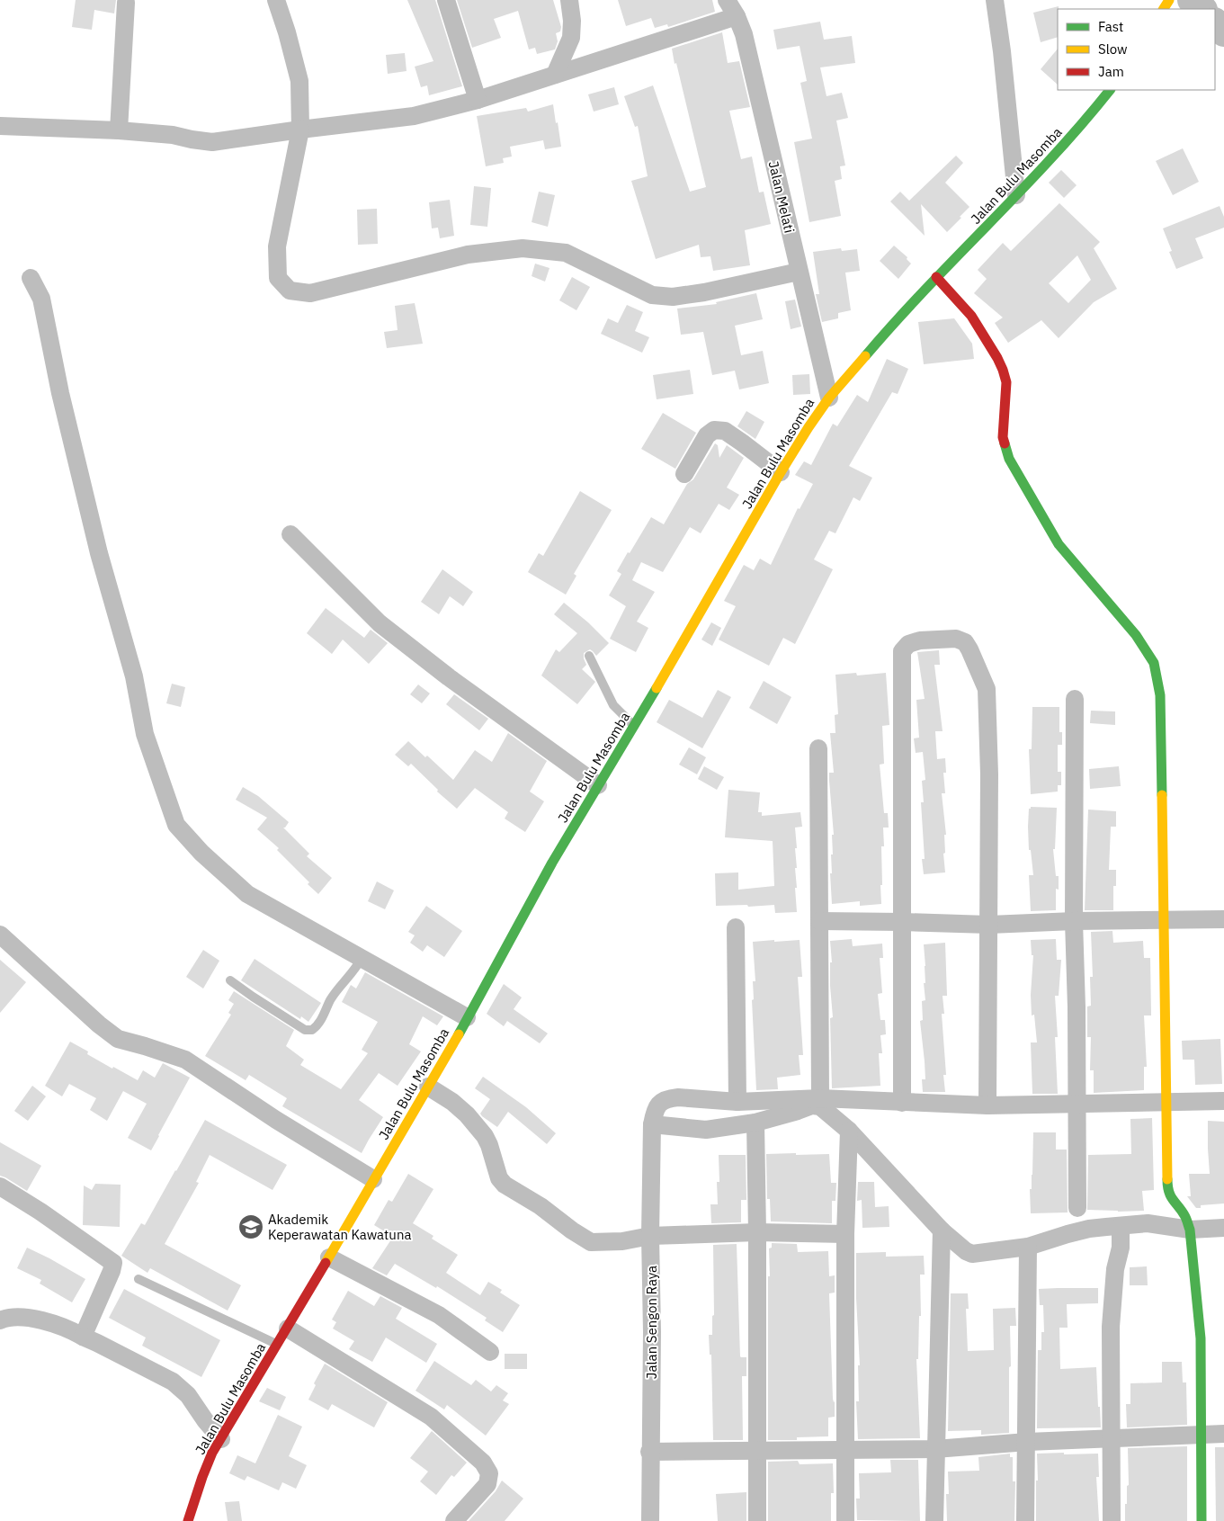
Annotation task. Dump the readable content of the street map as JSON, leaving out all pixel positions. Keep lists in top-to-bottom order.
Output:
{
  "streets": {
    "street": ["Jalan Bulu Masomba", "Jalan Melati", "Jalan Sengon Raya"]
  },
  "crossings": [
    ["Jalan Bulu Masomba", "Jalan Melati"]
  ],
  "places": {
    "school or university": ["Akademik Keperawatan Kawatuna"]
  },
  "legend": ["Fast", "Slow", "Jam"]
}
